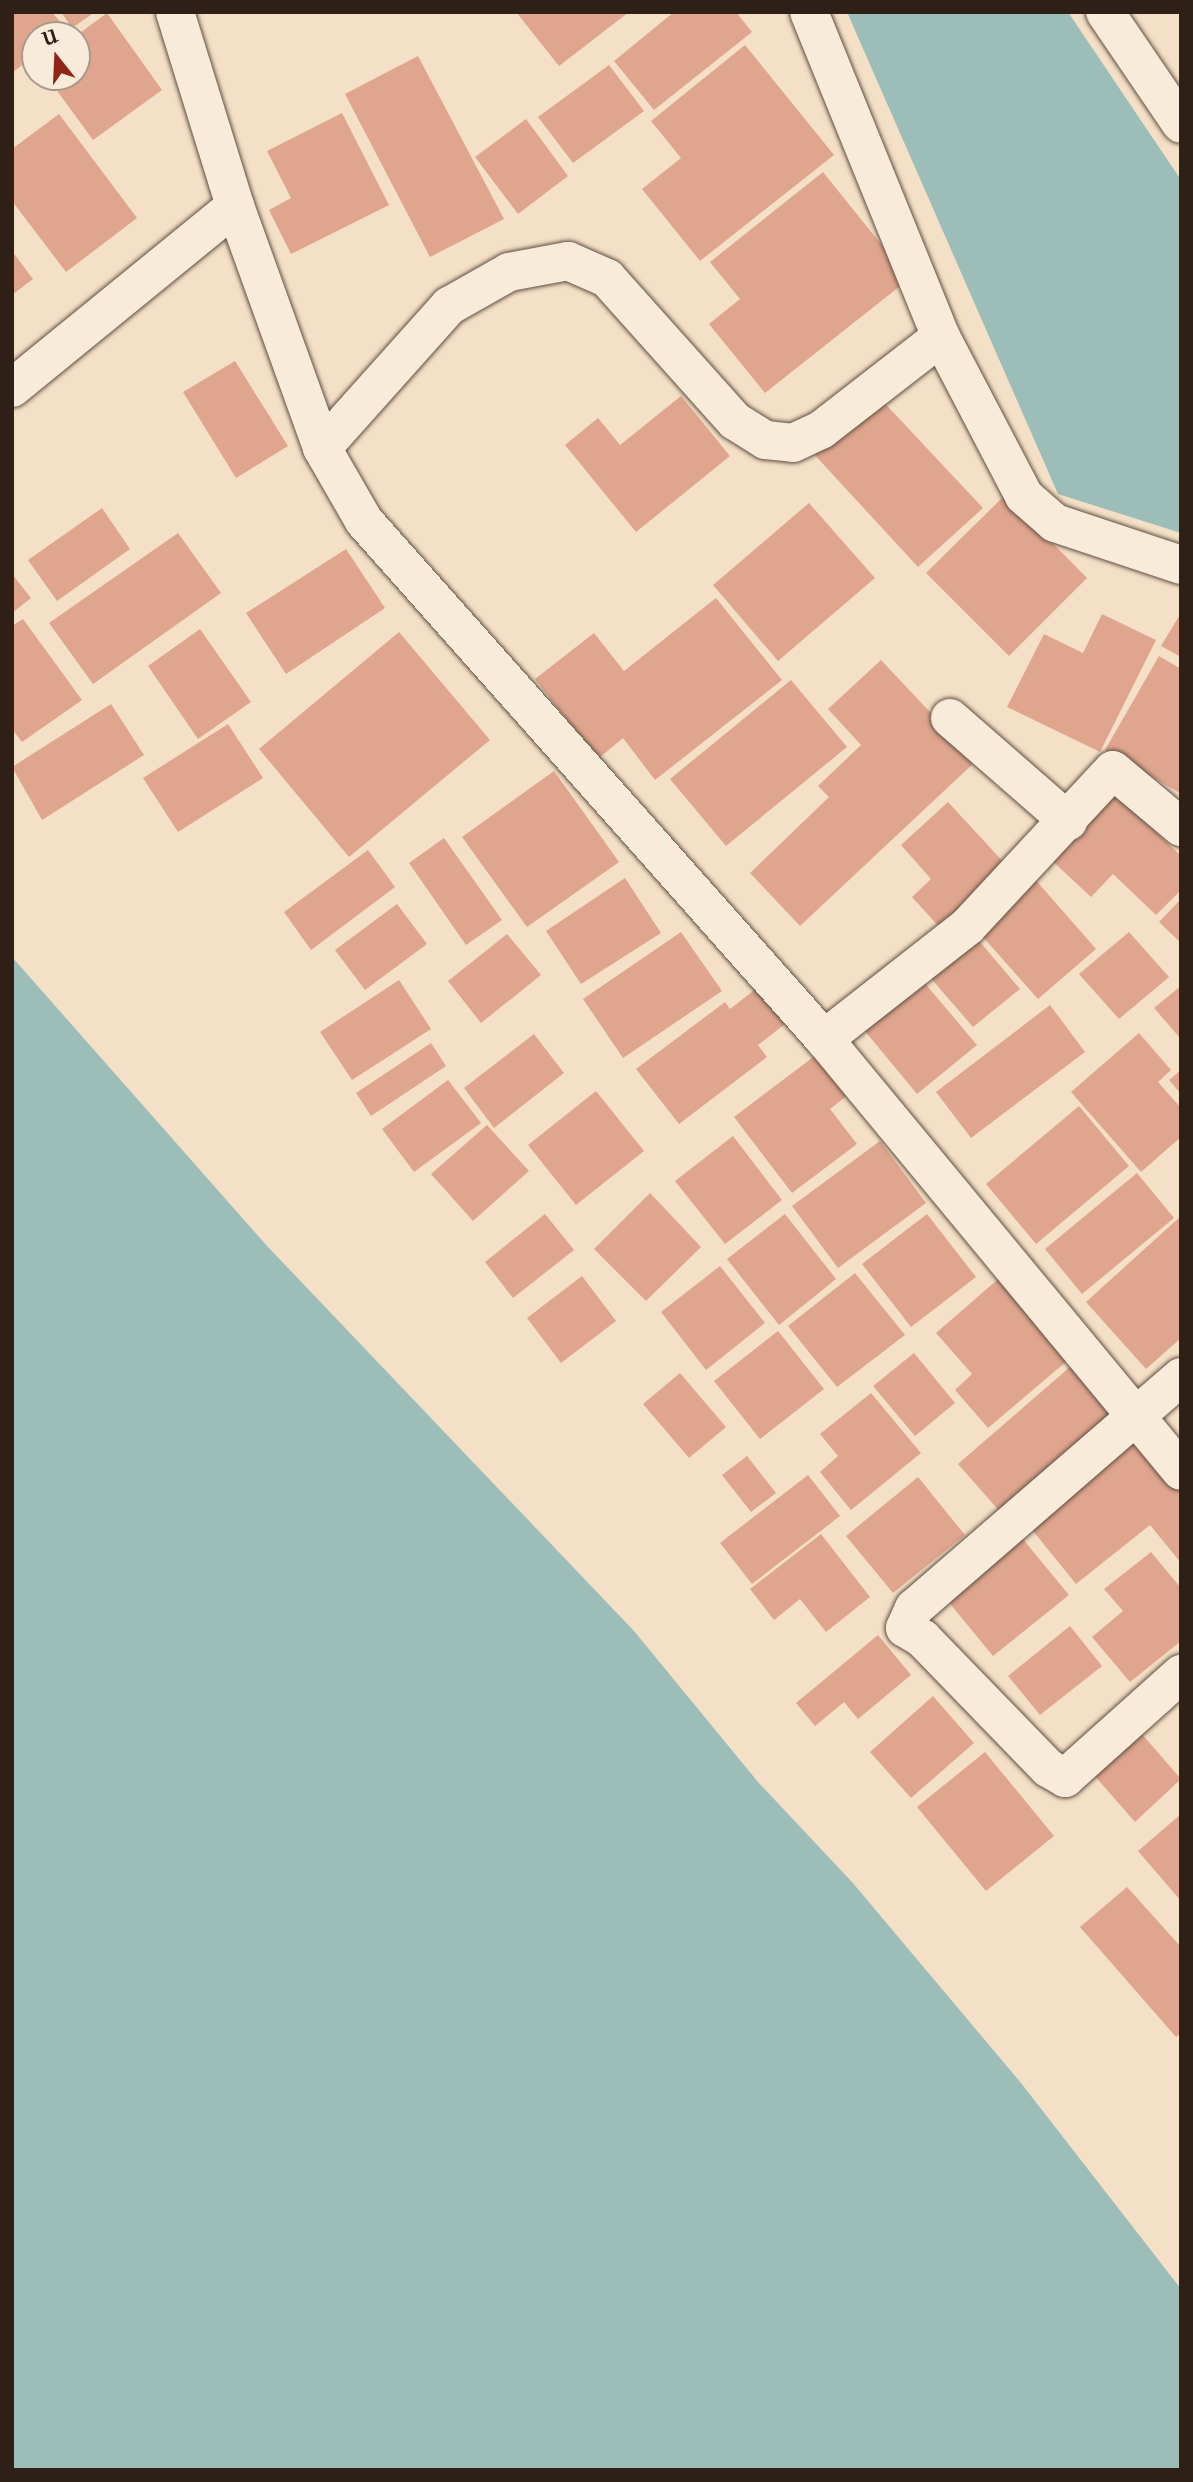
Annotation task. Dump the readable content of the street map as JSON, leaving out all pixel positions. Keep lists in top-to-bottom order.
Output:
{
  "north": "top"
}
